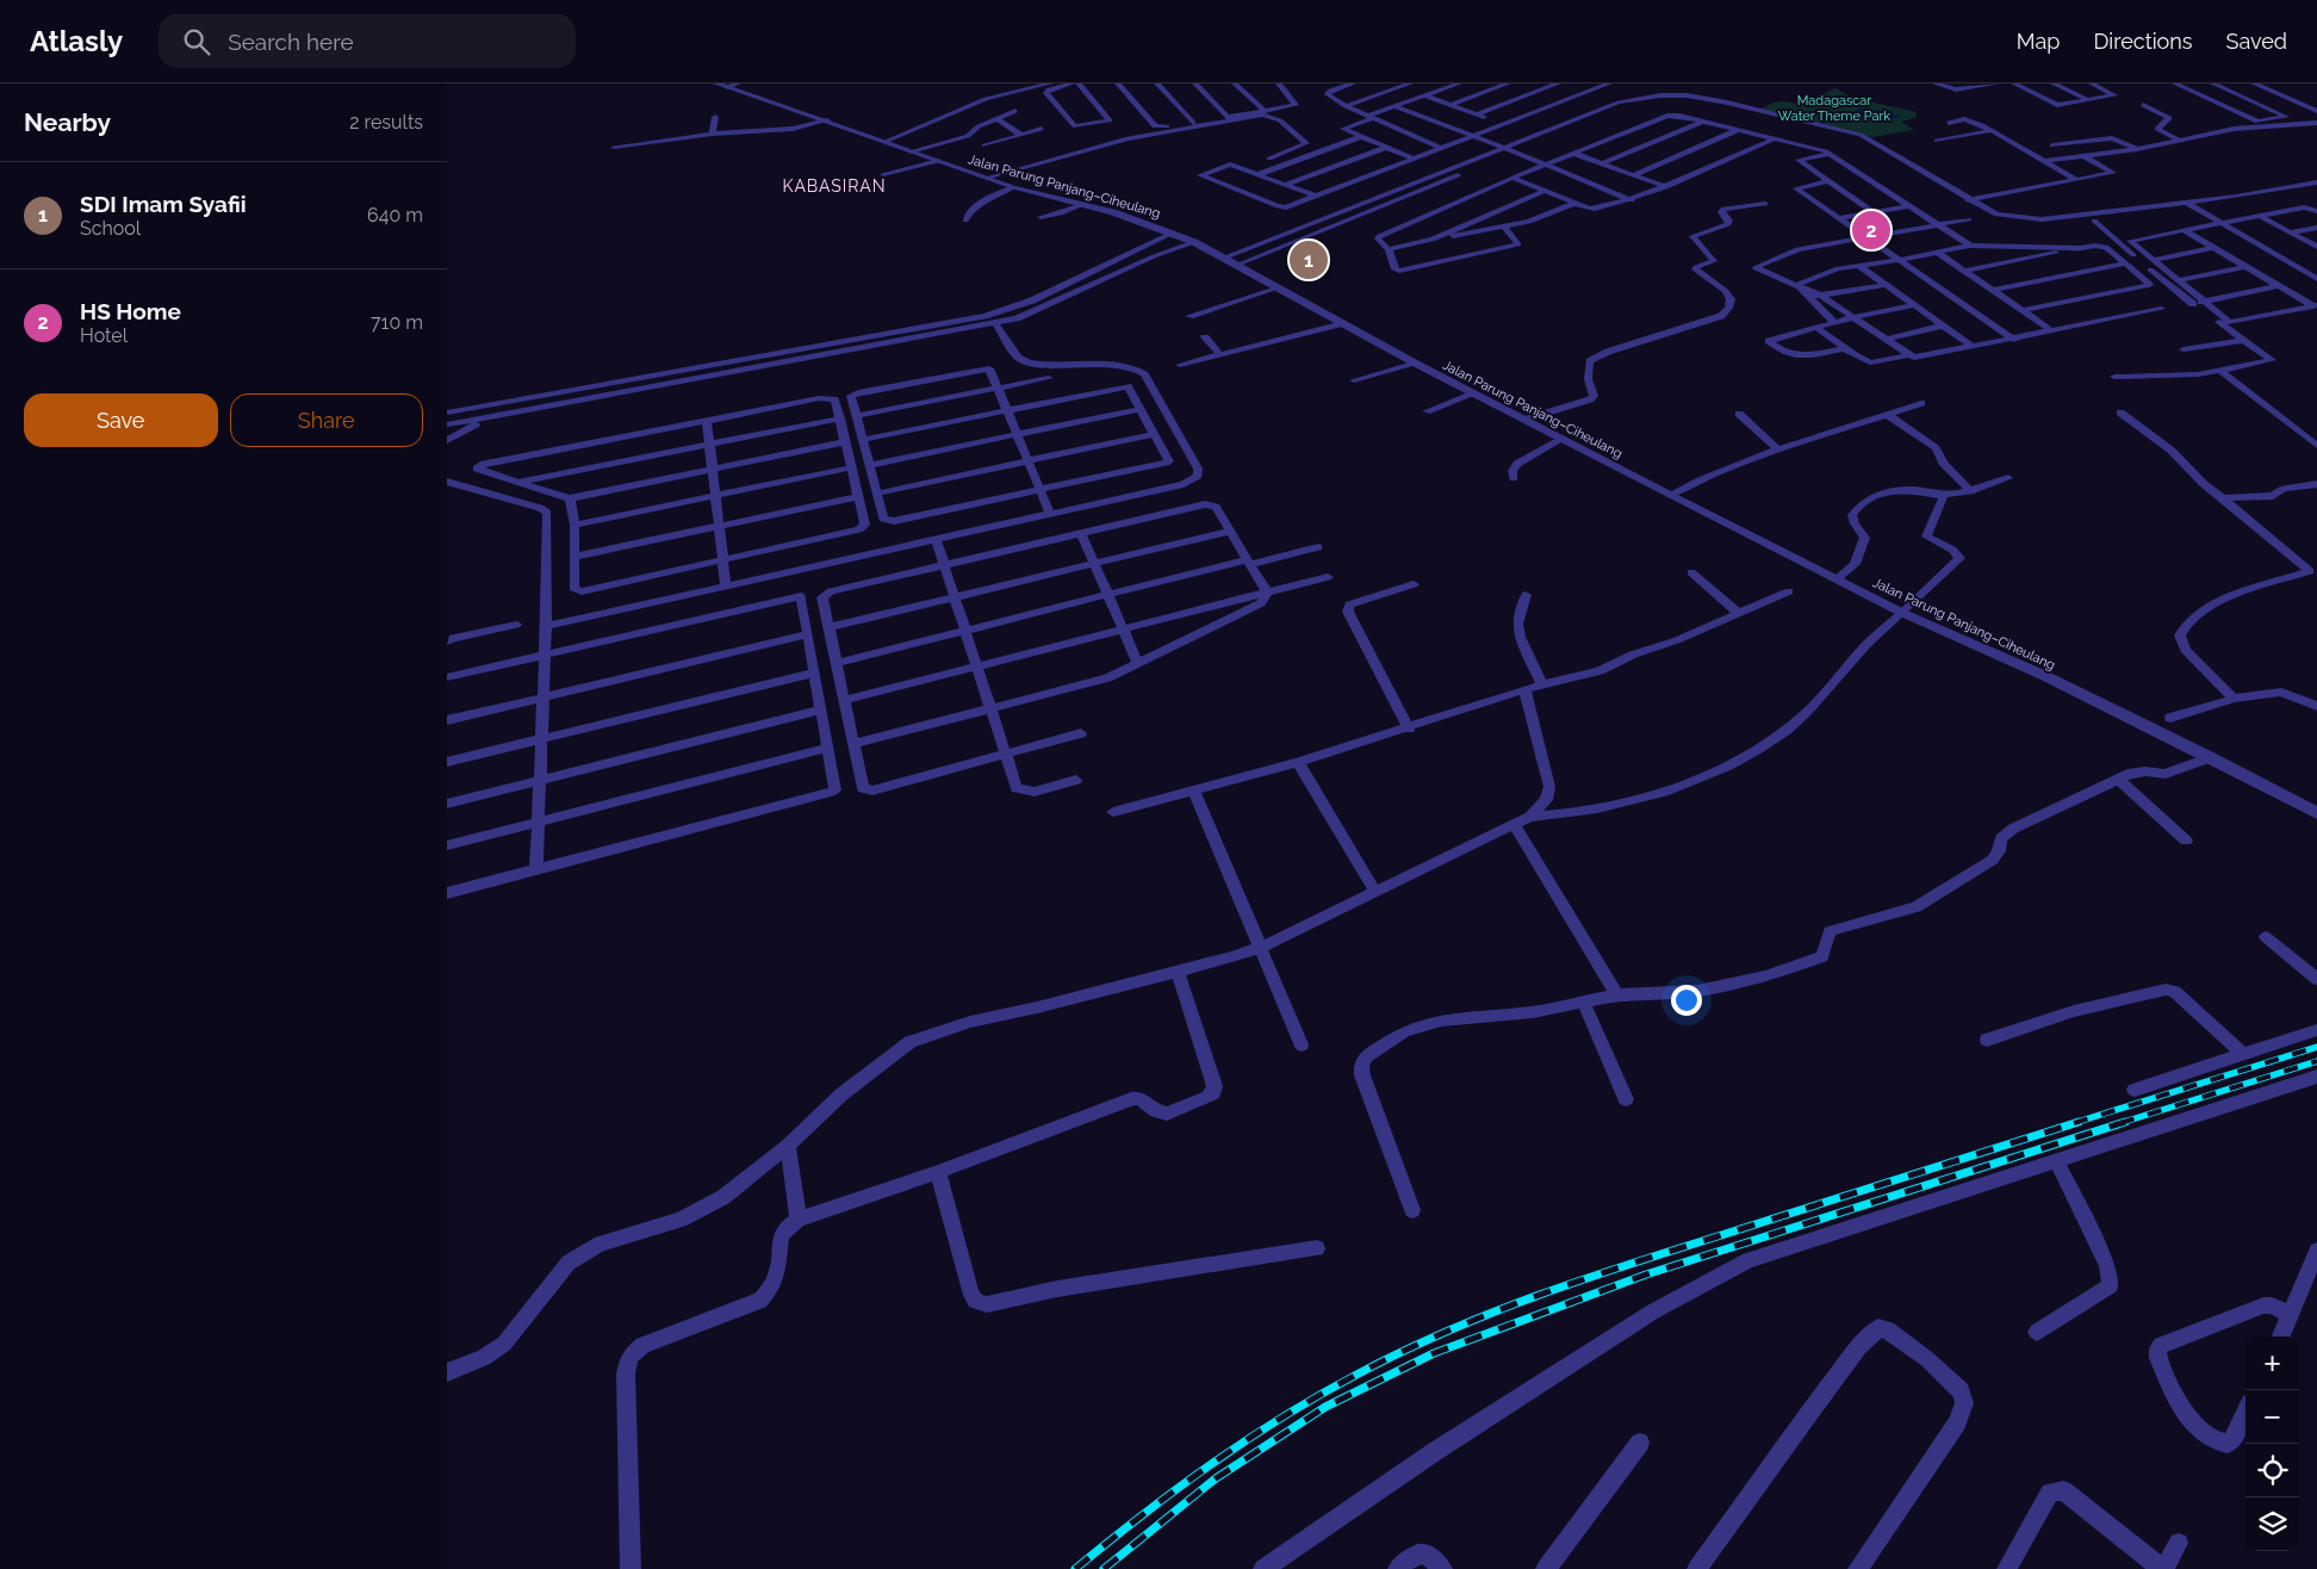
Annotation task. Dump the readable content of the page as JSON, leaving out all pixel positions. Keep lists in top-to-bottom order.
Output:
{
  "streets": {
    "street": ["Jalan Parung Panjang–Ciheulang"]
  },
  "districts": ["KABASIRAN"],
  "parks": ["Madagascar Water Theme Park"],
  "page": {
    "header": "Atlasly",
    "search": "Search here",
    "nav": ["Map", "Directions", "Saved"],
    "heading": ["Nearby", "2 results"],
    "list": [
      {
        "mark": "1",
        "name": "SDI Imam Syafii",
        "note": "School",
        "value": "640 m"
      },
      {
        "mark": "2",
        "name": "HS Home",
        "note": "Hotel",
        "value": "710 m"
      }
    ],
    "pins": ["2", "1"],
    "buttons": ["Save", "Share"],
    "map_buttons": ["+", "−"]
  }
}
